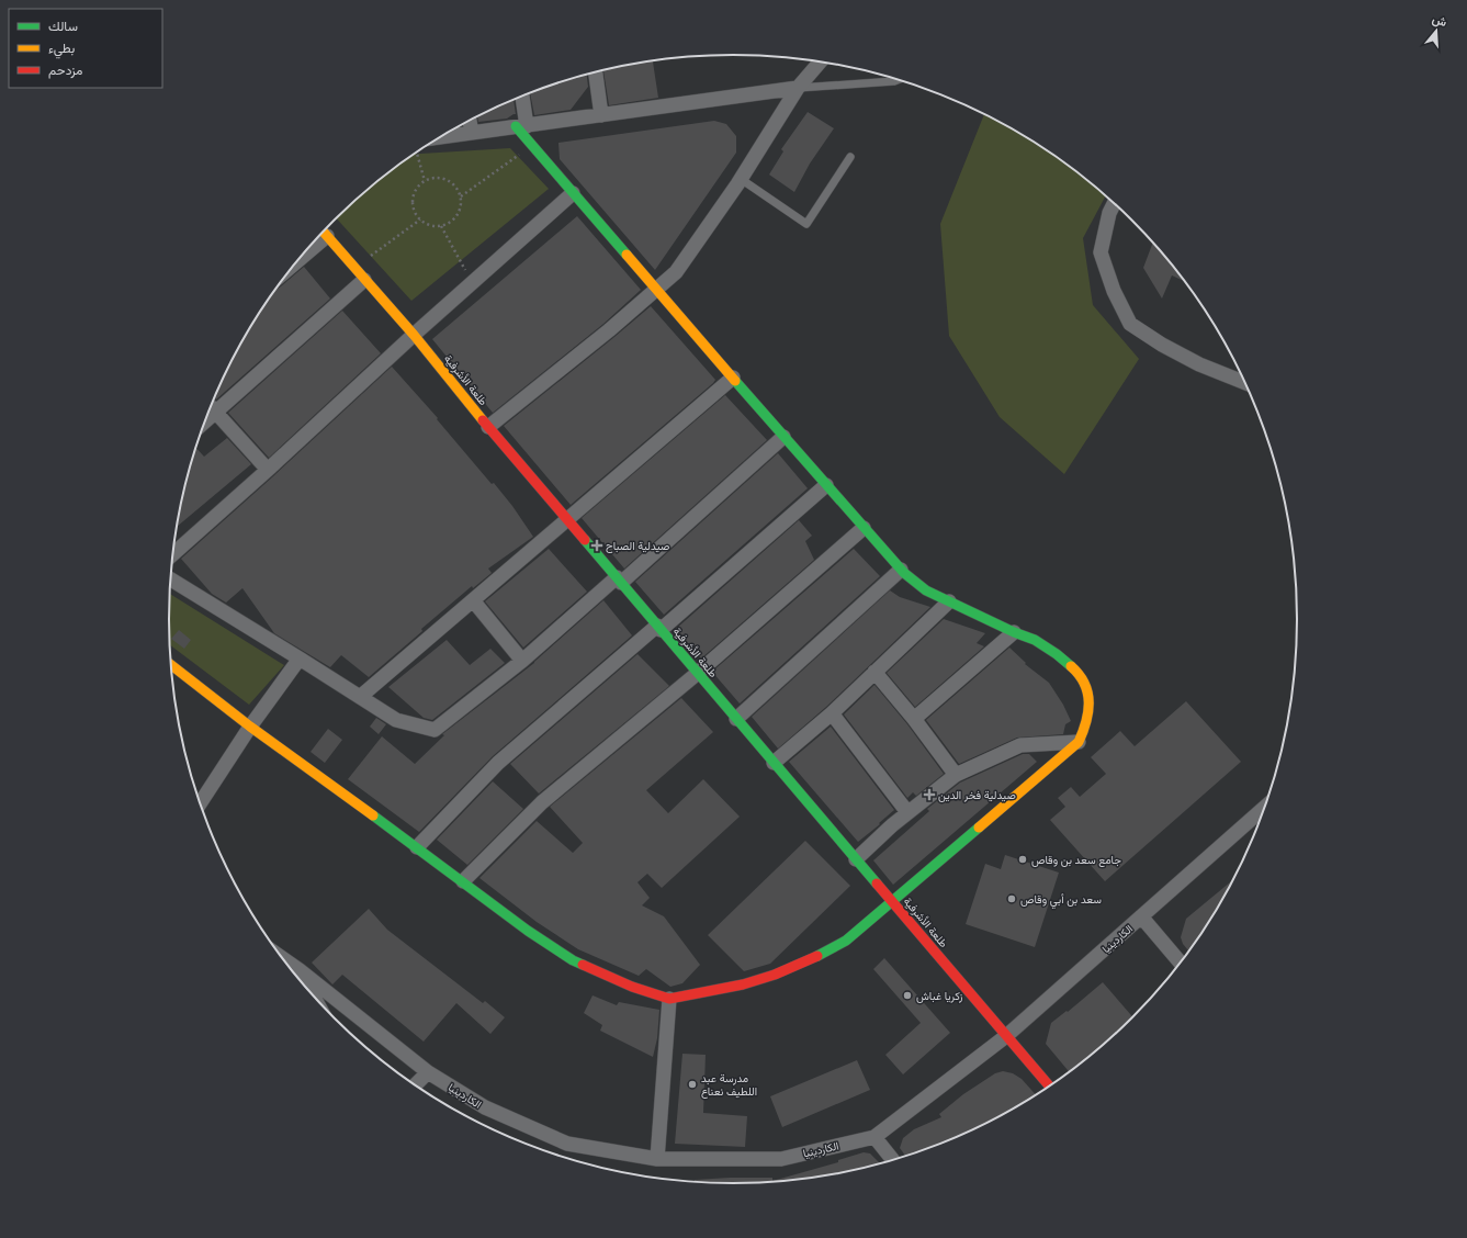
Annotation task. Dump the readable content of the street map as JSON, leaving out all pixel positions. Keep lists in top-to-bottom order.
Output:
{
  "streets": {
    "street": ["طلعة الأشرفية", "الكاردينيا"]
  },
  "crossings": [
    ["طلعة الأشرفية", "الكاردينيا"]
  ],
  "places": {
    "health": ["صيدلية الصباح", "صيدلية فخر الدين"],
    "other": [
      "جامع سعد بن وقاص",
      "سعد بن أبي وقاص",
      "زكريا غباش",
      "مدرسة عبد اللطيف نعناع"
    ]
  },
  "legend": ["سالك", "بطيء", "مزدحم"],
  "north": "top"
}
